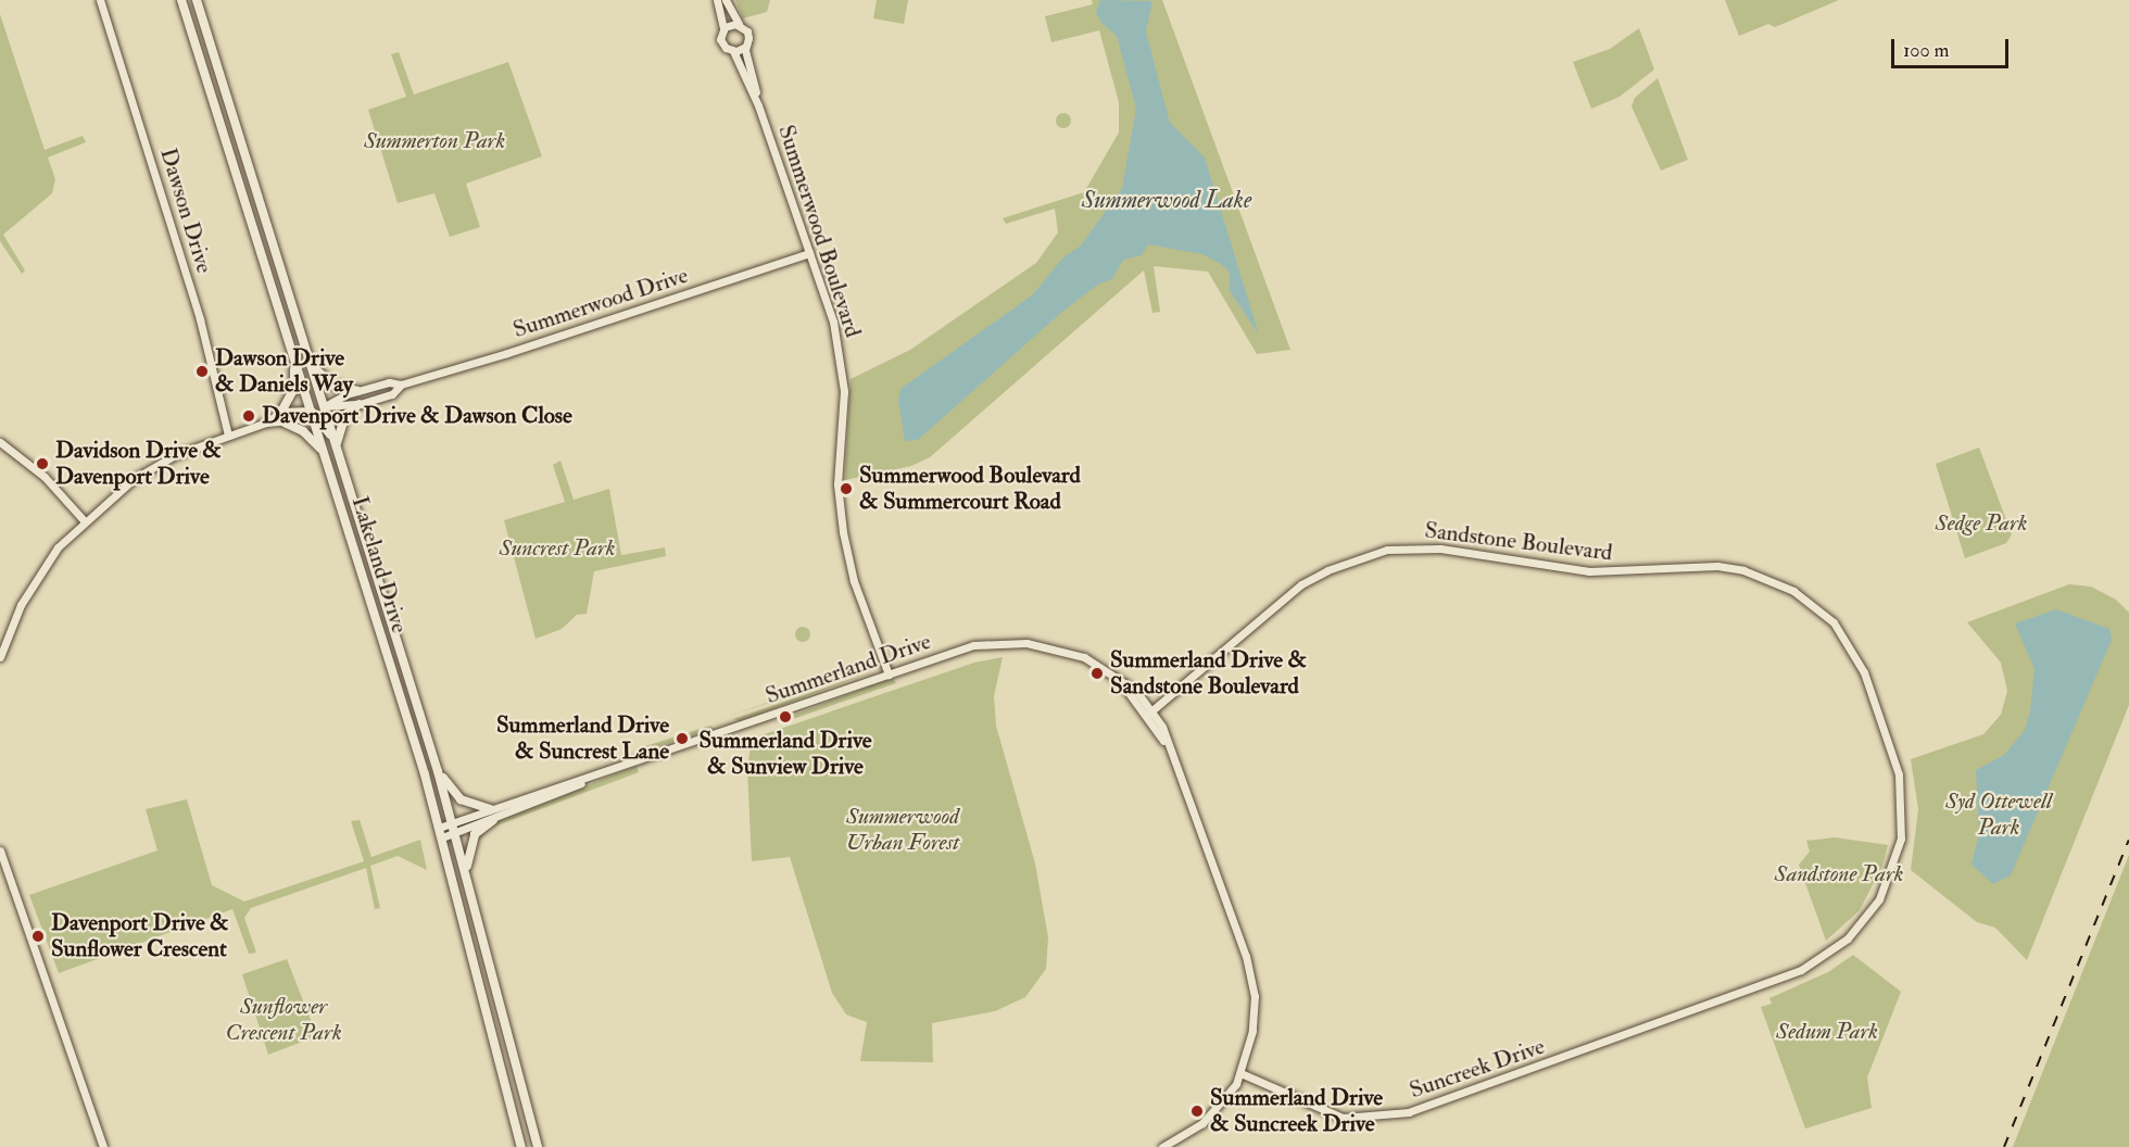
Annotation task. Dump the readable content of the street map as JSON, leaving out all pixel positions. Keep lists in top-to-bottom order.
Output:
{
  "streets": {
    "main road": ["Lakeland Drive"],
    "street": [
      "Dawson Drive",
      "Summerwood Boulevard",
      "Summerwood Drive",
      "Sandstone Boulevard",
      "Summerland Drive",
      "Suncreek Drive"
    ]
  },
  "crossings": [
    ["Summerwood Boulevard", "Summerwood Drive"],
    ["Summerwood Boulevard", "Summerland Drive"],
    ["Summerwood Drive", "Lakeland Drive"],
    ["Sandstone Boulevard", "Summerland Drive"],
    ["Sandstone Boulevard", "Suncreek Drive"],
    ["Lakeland Drive", "Summerland Drive"]
  ],
  "water": ["Summerwood Lake"],
  "parks": [
    "Summerton Park",
    "Sedge Park",
    "Suncrest Park",
    "Syd Ottewell Park",
    "Summerwood Urban Forest",
    "Sandstone Park",
    "Sunflower Crescent Park",
    "Sedum Park"
  ],
  "places": [
    "Dawson Drive & Daniels Way",
    "Davenport Drive & Dawson Close",
    "Davidson Drive & Davenport Drive",
    "Summerwood Boulevard & Summercourt Road",
    "Summerland Drive & Sandstone Boulevard",
    "Summerland Drive & Sunview Drive",
    "Summerland Drive & Suncrest Lane",
    "Davenport Drive & Sunflower Crescent",
    "Summerland Drive & Suncreek Drive"
  ],
  "scale_bar": "100 m"
}
